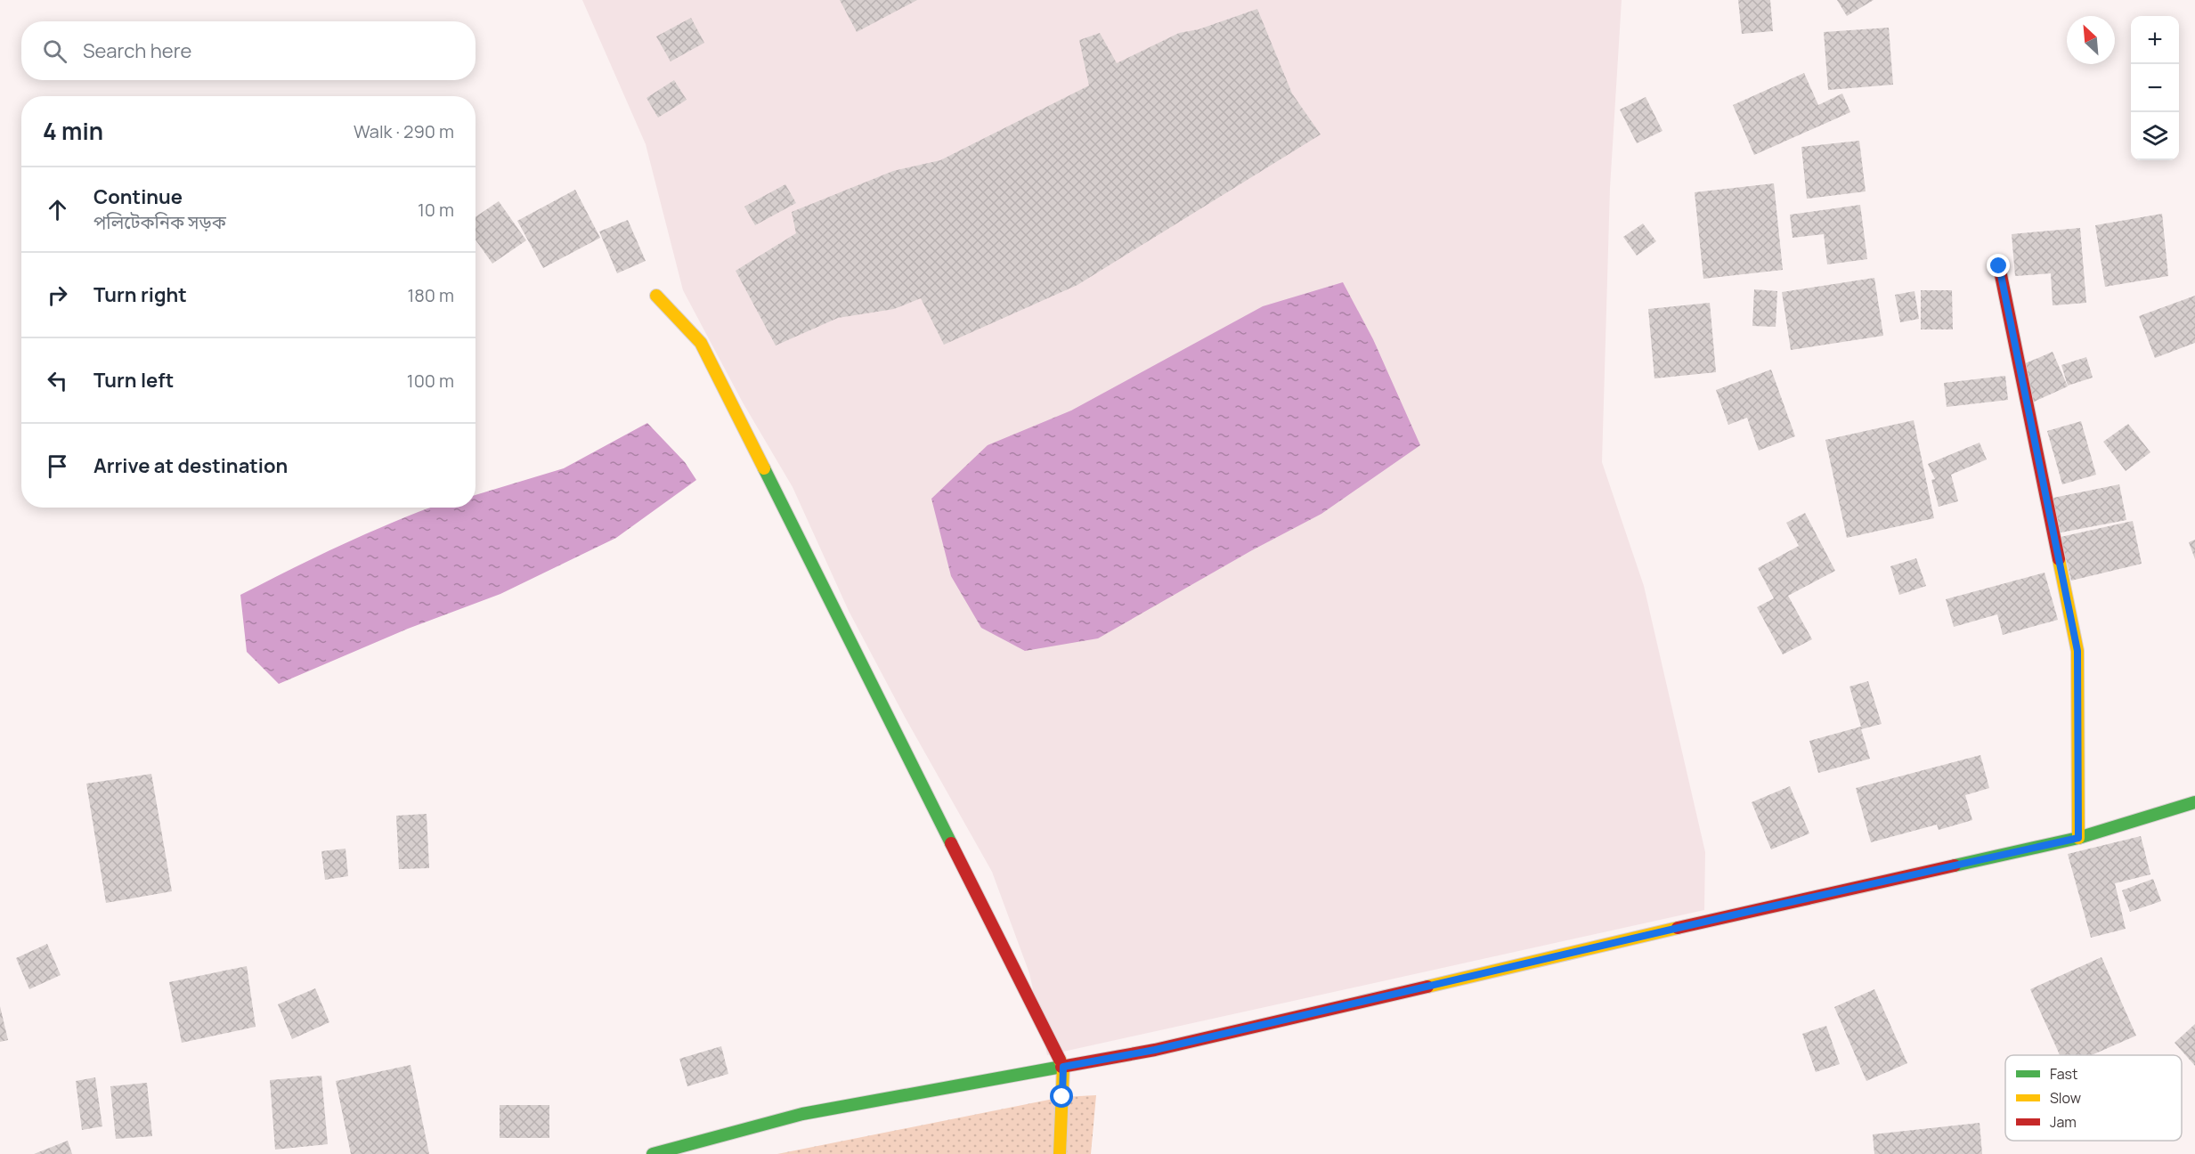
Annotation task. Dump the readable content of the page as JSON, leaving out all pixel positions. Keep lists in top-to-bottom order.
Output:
{
  "legend": ["Fast", "Slow", "Jam"],
  "north": "top left",
  "page": {
    "map_buttons": ["+", "−"],
    "search": "Search here",
    "heading": ["4 min", "Walk · 290 m"],
    "list": [
      ["Continue", "পলিটেকনিক সড়ক", "10 m"],
      ["Turn right", "180 m"],
      ["Turn left", "100 m"],
      "Arrive at destination"
    ]
  }
}
